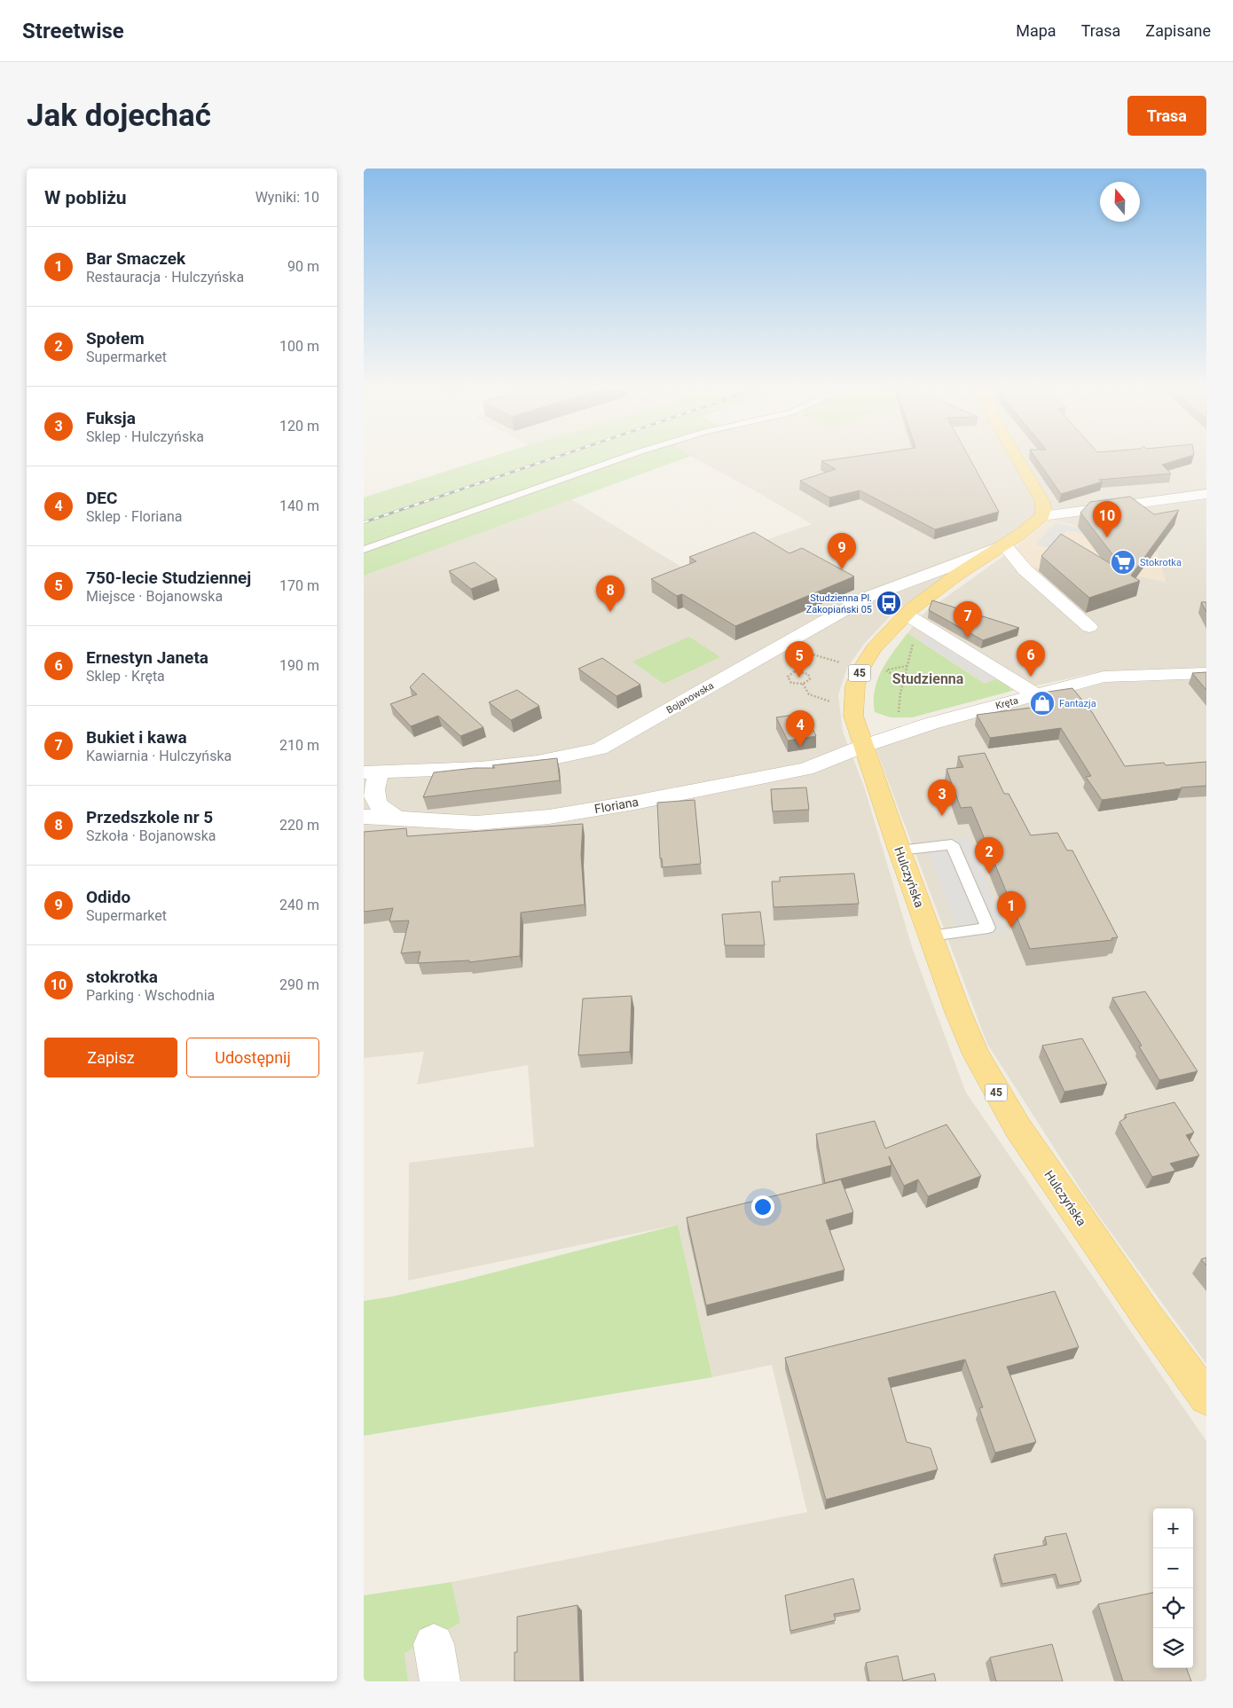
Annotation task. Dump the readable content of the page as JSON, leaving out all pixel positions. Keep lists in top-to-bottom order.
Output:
{
  "streets": {
    "main road": ["45", "Hulczyńska"],
    "street": ["Bojanowska", "Kręta", "Floriana"]
  },
  "crossings": [
    ["Bojanowska", "Hulczyńska"],
    ["Kręta", "Floriana"],
    ["Kręta", "Hulczyńska"],
    ["Floriana", "Hulczyńska"]
  ],
  "districts": ["Studzienna"],
  "places": {
    "supermarket": ["Stokrotka"],
    "bus stop": ["Studzienna Pl. Zakopiański 05"],
    "shop": ["Fantazja"]
  },
  "north": "top",
  "page": {
    "header": "Streetwise",
    "nav": ["Mapa", "Trasa", "Zapisane"],
    "buttons": [
      "Trasa",
      ["Zapisz", "Udostępnij"]
    ],
    "title": "Jak dojechać",
    "heading": ["W pobliżu", "Wyniki: 10"],
    "list": [
      {
        "mark": "1",
        "name": "Bar Smaczek",
        "note": "Restauracja · Hulczyńska",
        "value": "90 m"
      },
      {
        "mark": "2",
        "name": "Społem",
        "note": "Supermarket",
        "value": "100 m"
      },
      {
        "mark": "3",
        "name": "Fuksja",
        "note": "Sklep · Hulczyńska",
        "value": "120 m"
      },
      {
        "mark": "4",
        "name": "DEC",
        "note": "Sklep · Floriana",
        "value": "140 m"
      },
      {
        "mark": "5",
        "name": "750-lecie Studziennej",
        "note": "Miejsce · Bojanowska",
        "value": "170 m"
      },
      {
        "mark": "6",
        "name": "Ernestyn Janeta",
        "note": "Sklep · Kręta",
        "value": "190 m"
      },
      {
        "mark": "7",
        "name": "Bukiet i kawa",
        "note": "Kawiarnia · Hulczyńska",
        "value": "210 m"
      },
      {
        "mark": "8",
        "name": "Przedszkole nr 5",
        "note": "Szkoła · Bojanowska",
        "value": "220 m"
      },
      {
        "mark": "9",
        "name": "Odido",
        "note": "Supermarket",
        "value": "240 m"
      },
      {
        "mark": "10",
        "name": "stokrotka",
        "note": "Parking · Wschodnia",
        "value": "290 m"
      }
    ],
    "pins": [
      "10",
      "9",
      "8",
      "7",
      "6",
      "5",
      "4",
      "3",
      "2",
      "1"
    ],
    "map_buttons": ["+", "−"]
  }
}
